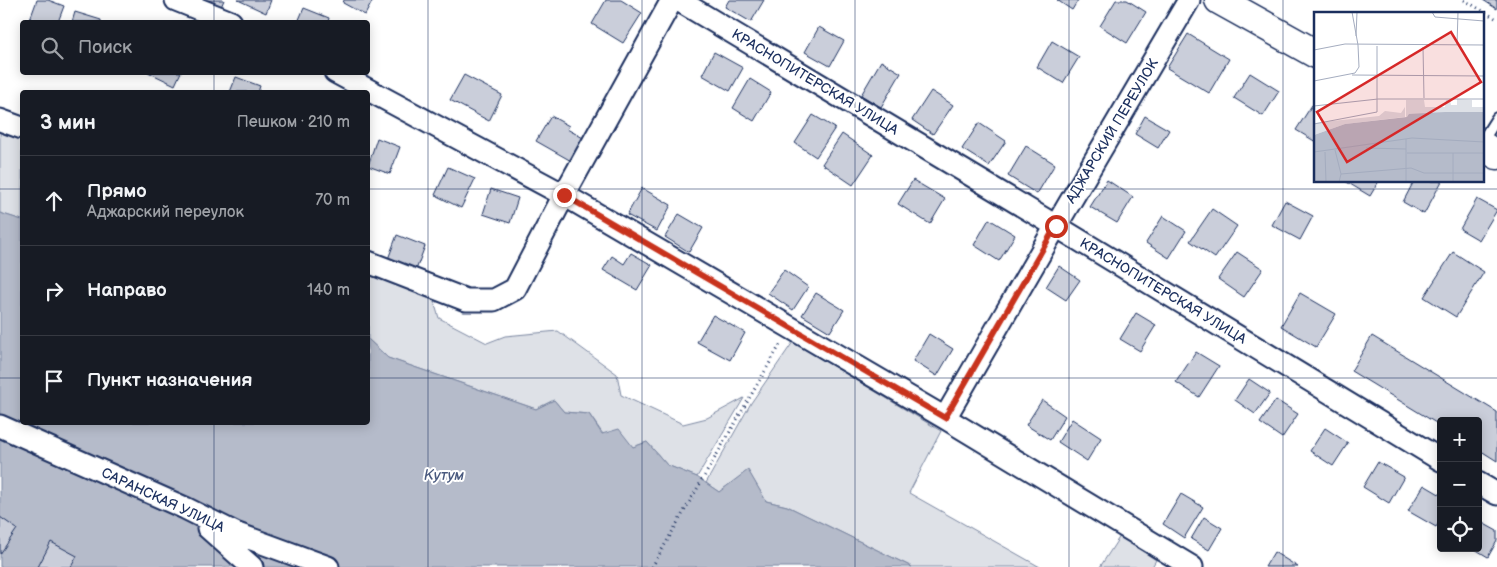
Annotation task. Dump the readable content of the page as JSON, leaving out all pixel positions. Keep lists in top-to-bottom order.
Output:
{
  "streets": {
    "street": ["КРАСНОПИТЕРСКАЯ УЛИЦА", "АДЖАРСКИЙ ПЕРЕУЛОК", "САРАНСКАЯ УЛИЦА"]
  },
  "crossings": [
    ["КРАСНОПИТЕРСКАЯ УЛИЦА", "АДЖАРСКИЙ ПЕРЕУЛОК"]
  ],
  "water": ["Кутум"],
  "page": {
    "search": "Поиск",
    "heading": ["3 мин", "Пешком · 210 m"],
    "list": [
      ["Прямо", "Аджарский переулок", "70 m"],
      ["Направо", "140 m"],
      "Пункт назначения"
    ],
    "map_buttons": ["+", "−"]
  }
}
